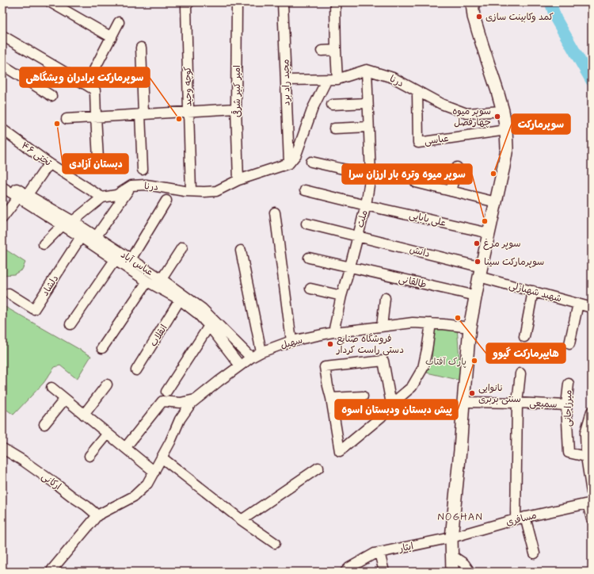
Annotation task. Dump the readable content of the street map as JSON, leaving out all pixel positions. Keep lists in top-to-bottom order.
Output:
{
  "streets": {
    "street": [
      "درنا",
      "مجید راد برد",
      "کوچه وحید",
      "امیر کبیر شرقی",
      "عباسی",
      "تختی ۴۶",
      "ملت",
      "علی بابایی",
      "دانش",
      "عباس آباد",
      "طالقانی",
      "دلشاد",
      "شهید شهبازلی",
      "انقلاب",
      "سهیل",
      "سمیعی",
      "میرزاجانی",
      "ارکانی",
      "مسافری",
      "ایثار"
    ]
  },
  "crossings": [
    ["درنا", "مجید راد برد"],
    ["درنا", "کوچه وحید"],
    ["درنا", "امیر کبیر شرقی"],
    ["درنا", "عباسی"],
    ["درنا", "تختی ۴۶"],
    ["درنا", "ملت"],
    ["درنا", "عباس آباد"],
    ["ملت", "علی بابایی"],
    ["ملت", "دانش"],
    ["ملت", "طالقانی"],
    ["ملت", "سهیل"],
    ["دانش", "شهید شهبازلی"],
    ["عباس آباد", "دلشاد"],
    ["عباس آباد", "انقلاب"],
    ["عباس آباد", "سهیل"],
    ["سهیل", "ارکانی"],
    ["سمیعی", "میرزاجانی"],
    ["مسافری", "ایثار"]
  ],
  "districts": ["NOGHAN"],
  "parks": ["پارک آفتاب"],
  "places": [
    "کمد وکابینت سازی",
    "سوپر میوه چهارفصل",
    "سوپرمارکت برادران ویشگاهی",
    "دبستان آزادی",
    "سوپرمارکت",
    "سوپر میوه وتره بار ارزان سرا",
    "سوپر مرغ",
    "سوپرمارکت سینا",
    "هایپرمارکت گیوو",
    "فروشگاه صنایع دستی راست کردار",
    "پیش دبستان ودبستان اسوه",
    "نانوایی سنتی بربری"
  ]
}
